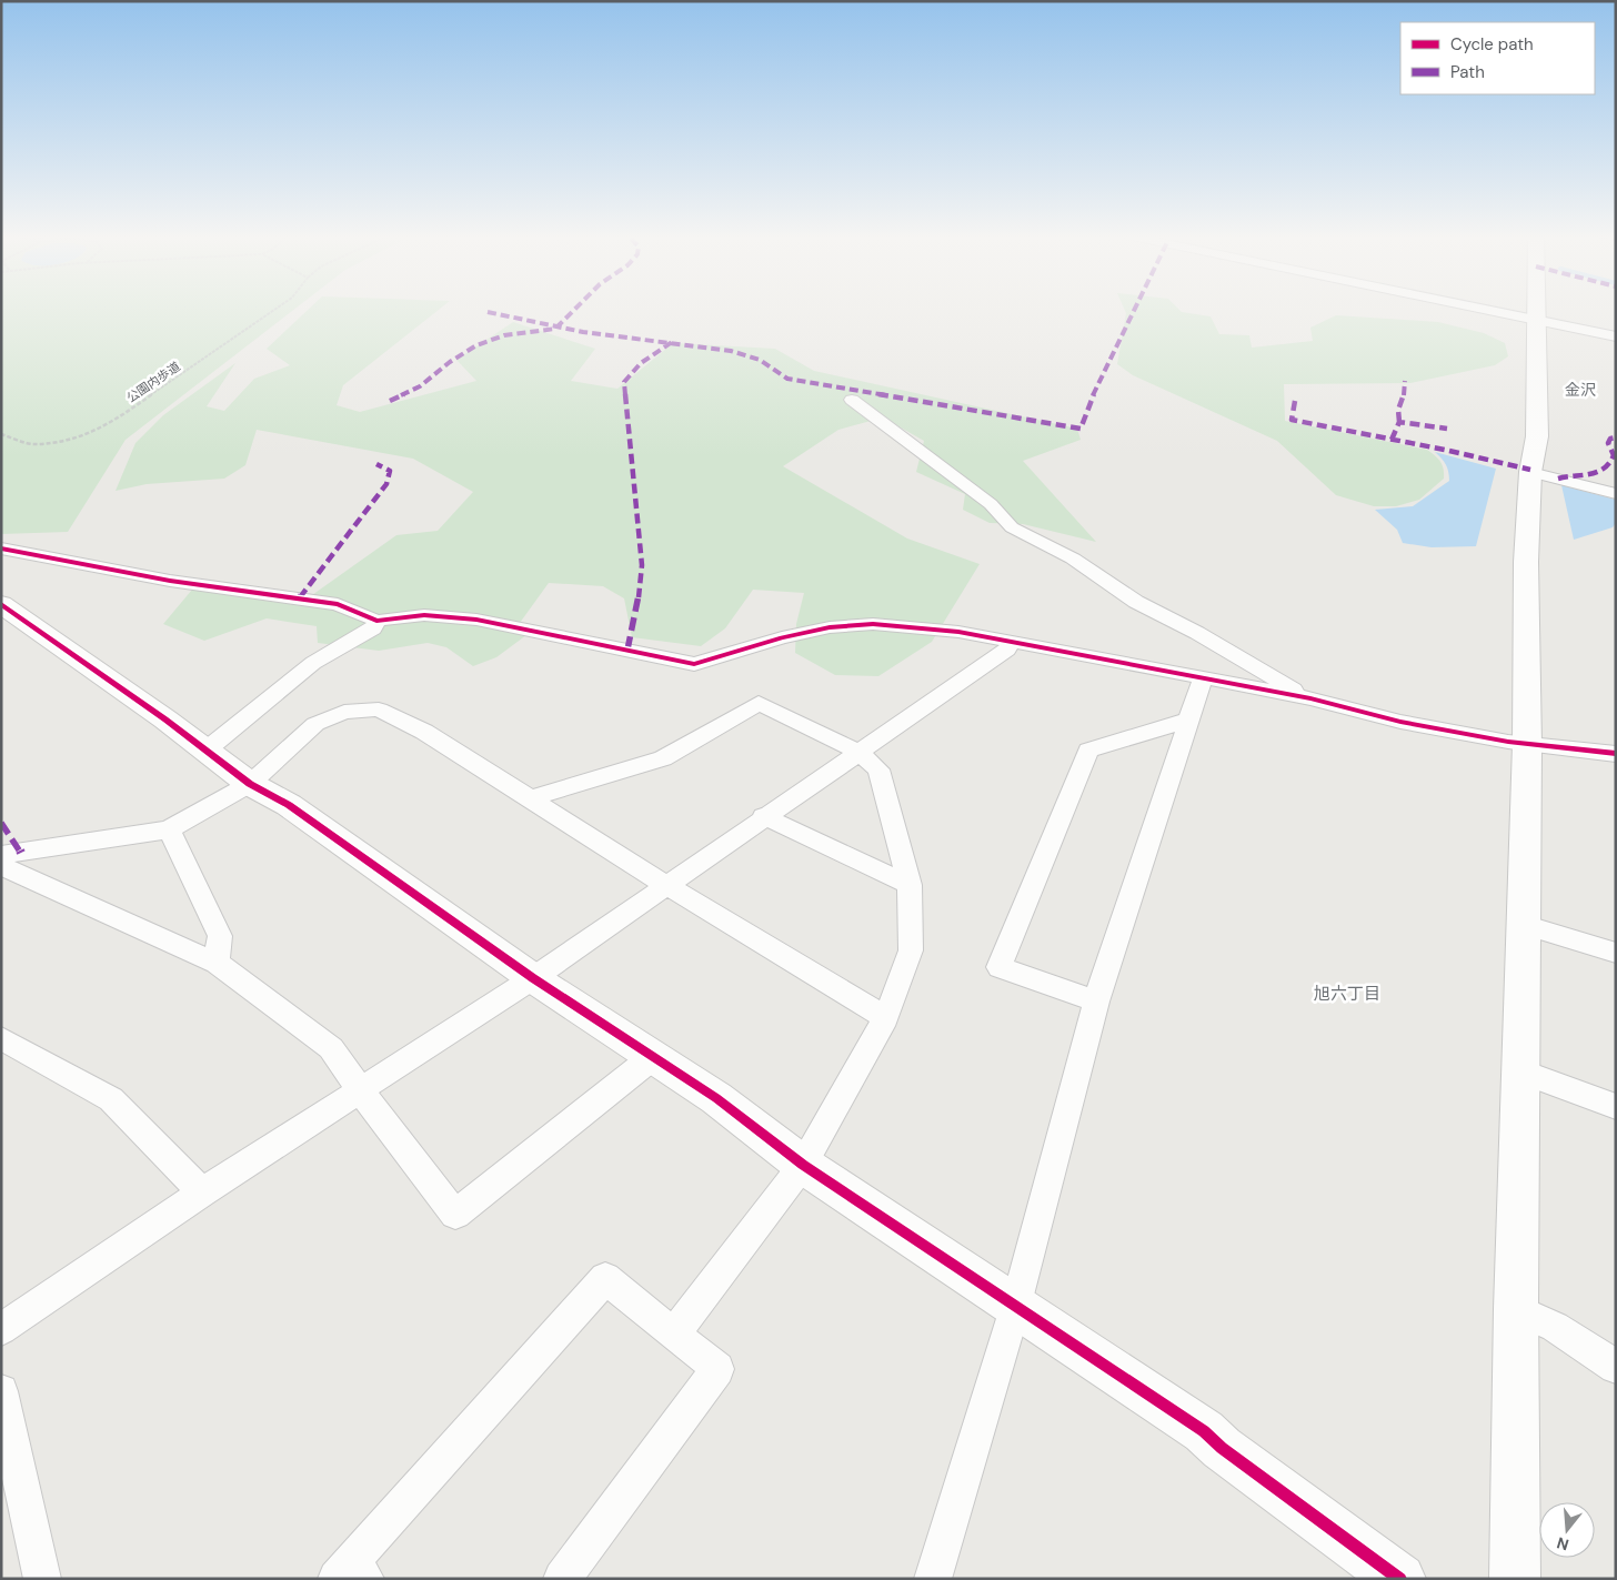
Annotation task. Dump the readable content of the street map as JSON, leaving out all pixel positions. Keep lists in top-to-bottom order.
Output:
{
  "streets": {
    "path": ["公園内歩道"]
  },
  "districts": ["金沢", "旭六丁目"],
  "legend": ["Cycle path", "Path"],
  "north": "bottom"
}
